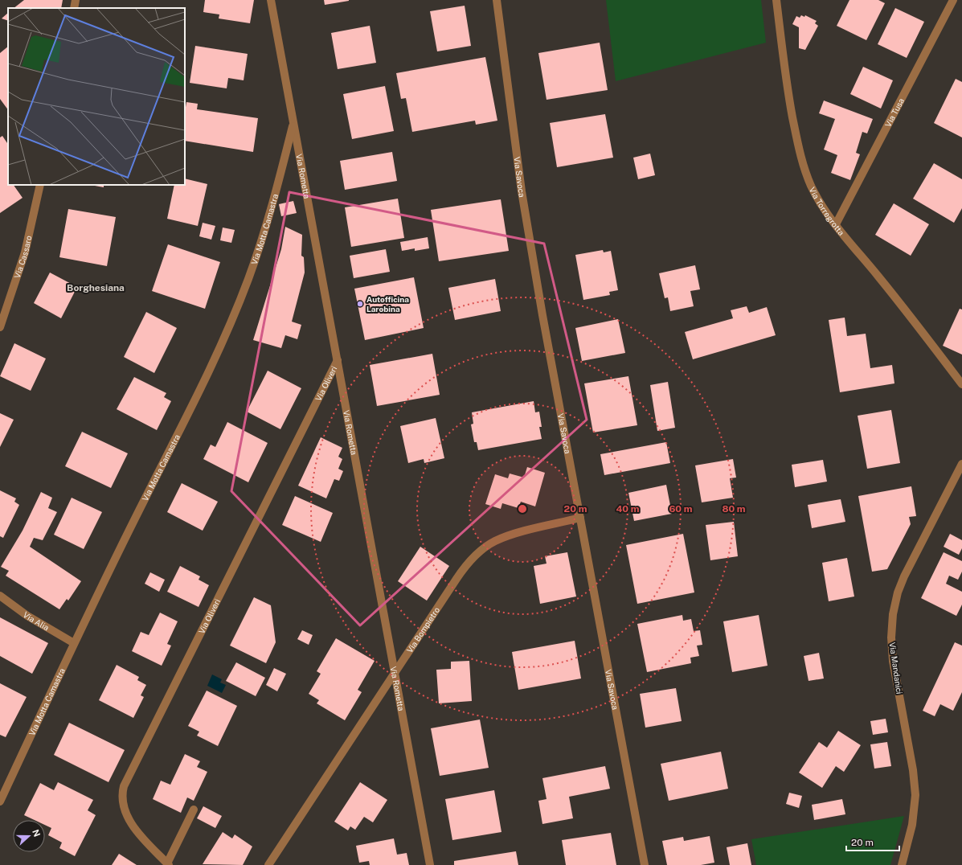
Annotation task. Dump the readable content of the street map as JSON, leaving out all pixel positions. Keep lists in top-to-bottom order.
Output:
{
  "streets": {
    "street": [
      "Via Tusa",
      "Via Rometta",
      "Via Savoca",
      "Via Torregrotta",
      "Via Motta Camastra",
      "Via Cassaro",
      "Via Oliveri",
      "Via Alia",
      "Via Bompietro",
      "Via Mandanici"
    ]
  },
  "crossings": [
    ["Via Tusa", "Via Torregrotta"],
    ["Via Rometta", "Via Motta Camastra"],
    ["Via Rometta", "Via Oliveri"],
    ["Via Rometta", "Via Bompietro"],
    ["Via Savoca", "Via Bompietro"],
    ["Via Motta Camastra", "Via Alia"]
  ],
  "districts": ["Borghesiana"],
  "places": ["Autofficina Larobina"],
  "scale_bar": "20 m",
  "north": "right",
  "rings": [
    "20 m",
    "40 m",
    "60 m",
    "80 m"
  ]
}
